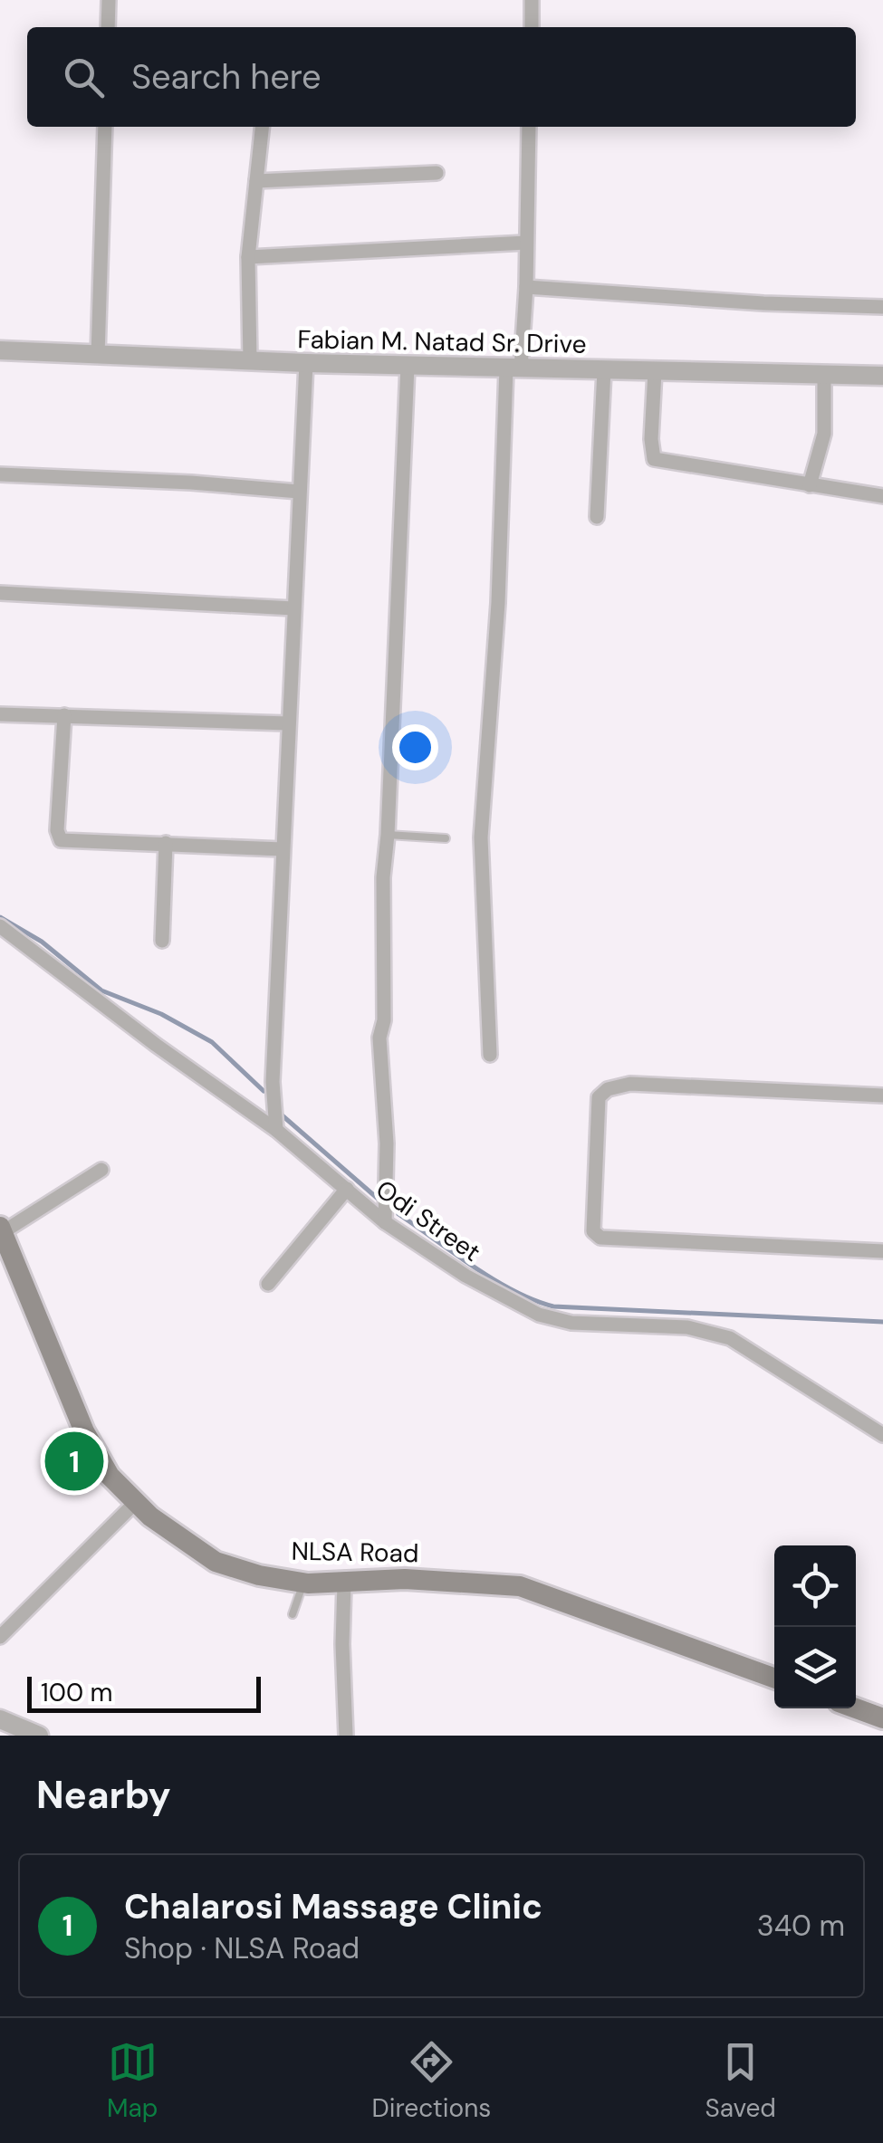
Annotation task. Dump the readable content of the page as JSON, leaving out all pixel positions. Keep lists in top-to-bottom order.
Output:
{
  "streets": {
    "main road": ["NLSA Road"],
    "street": ["Fabian M. Natad Sr. Drive", "Odi Street"]
  },
  "scale_bar": "100 m",
  "page": {
    "search": "Search here",
    "pins": "1",
    "scale": "100 m",
    "heading": "Nearby",
    "list": [
      {
        "mark": "1",
        "name": "Chalarosi Massage Clinic",
        "note": "Shop · NLSA Road",
        "value": "340 m"
      }
    ],
    "nav": ["Map", "Directions", "Saved"]
  }
}
